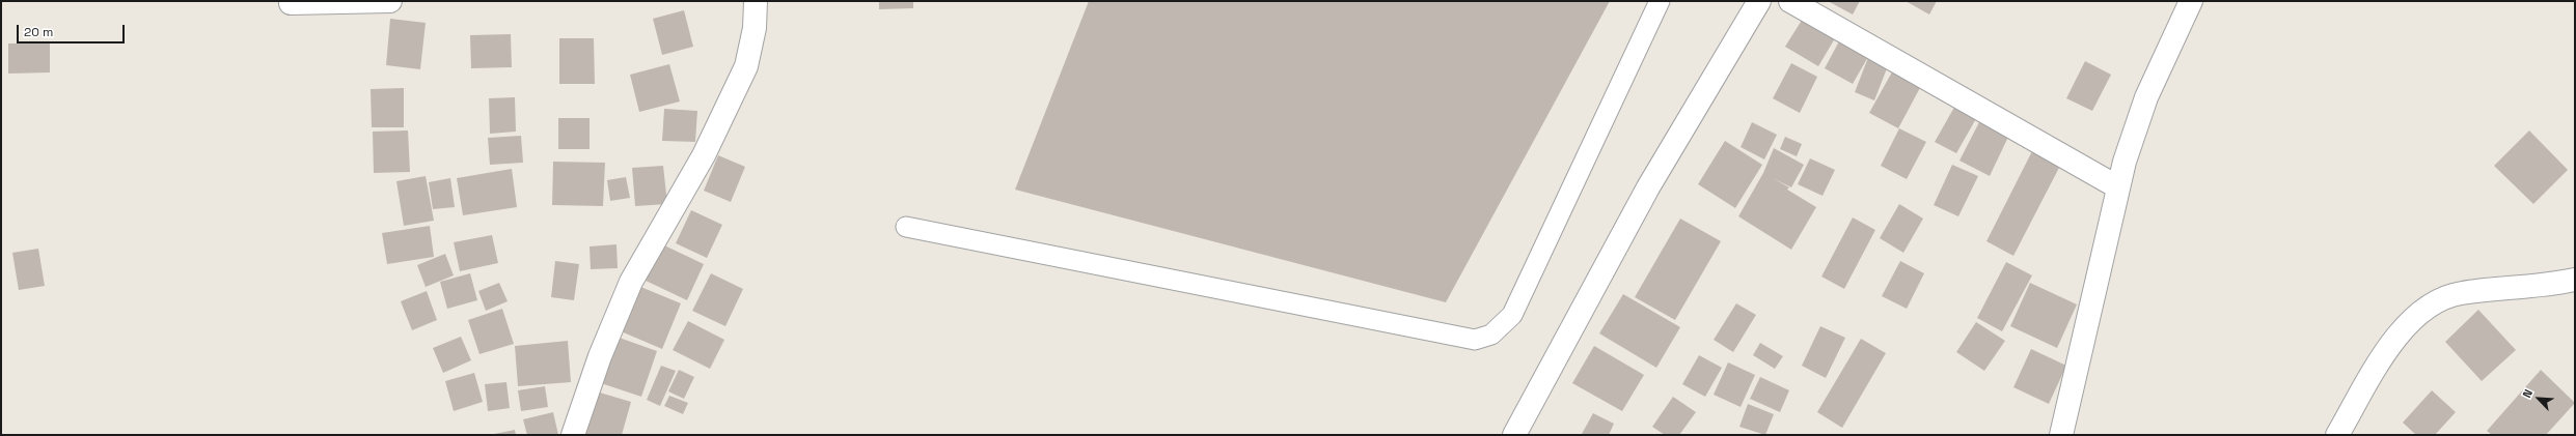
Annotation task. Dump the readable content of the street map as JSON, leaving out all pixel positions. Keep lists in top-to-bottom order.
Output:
{
  "scale_bar": "20 m",
  "north": "top left"
}
